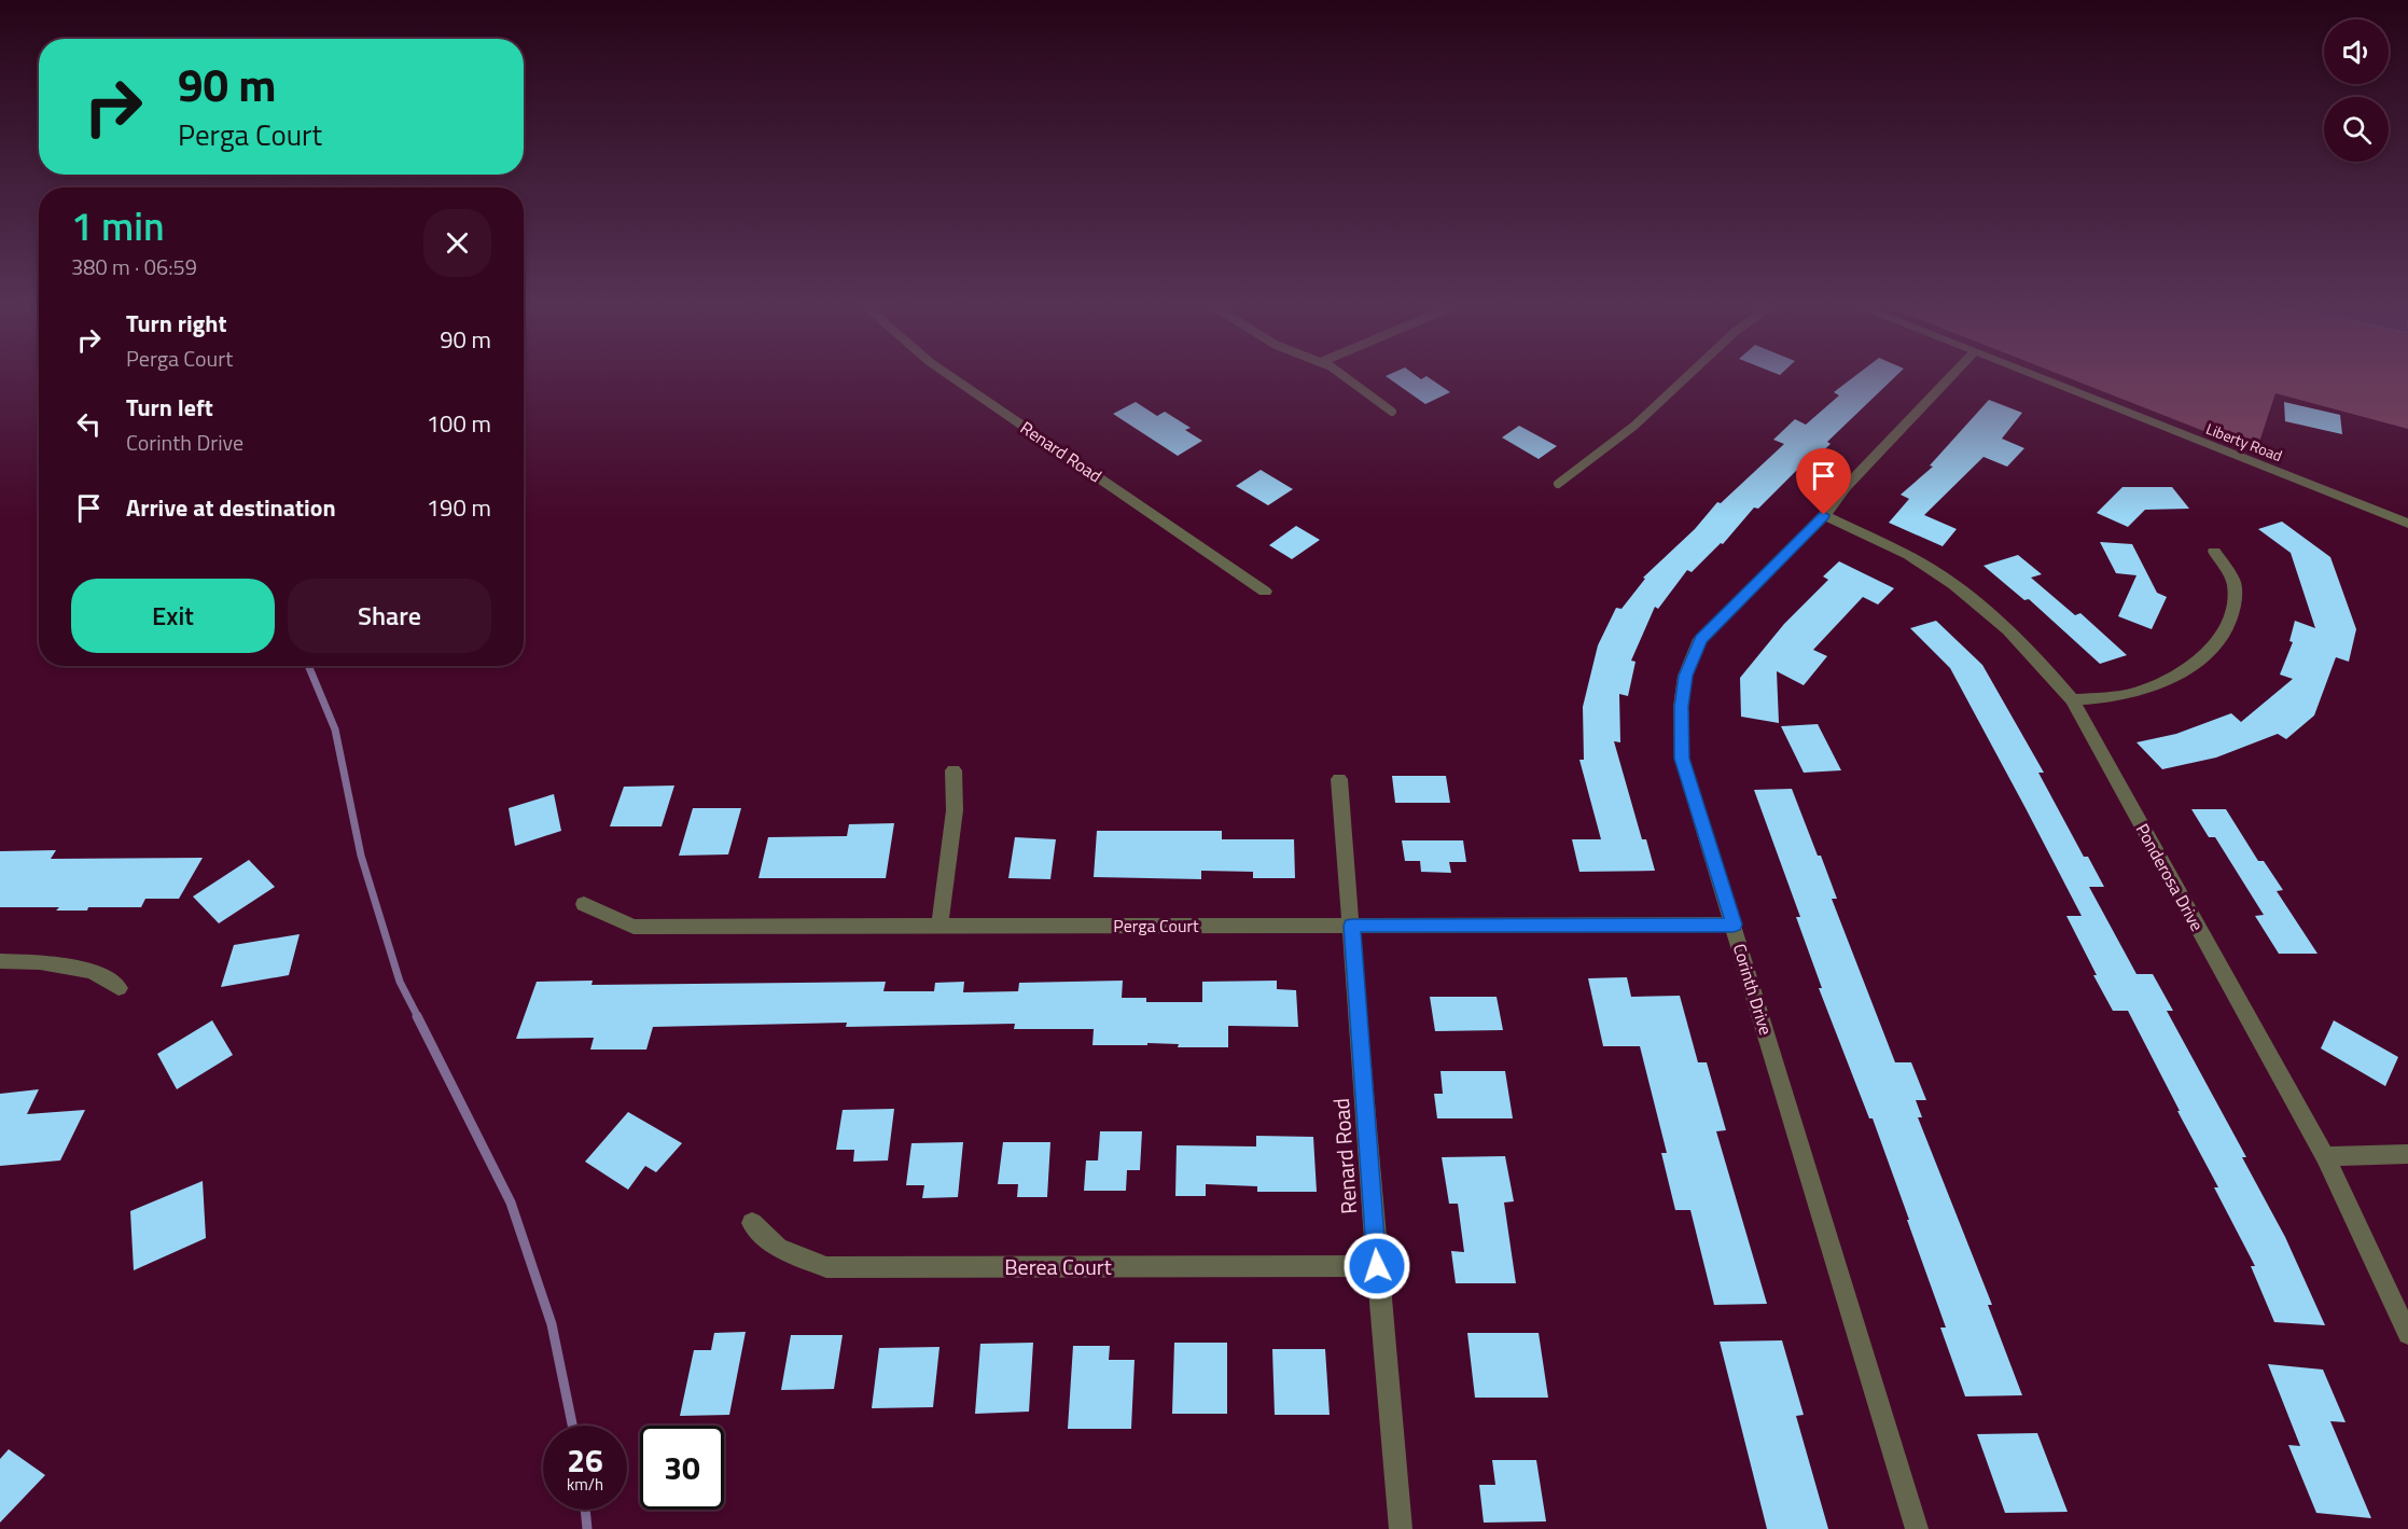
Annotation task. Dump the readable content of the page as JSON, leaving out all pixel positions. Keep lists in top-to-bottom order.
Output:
{
  "streets": {
    "street": [
      "Liberty Road",
      "Renard Road",
      "Ponderosa Drive",
      "Perga Court",
      "Corinth Drive",
      "Berea Court"
    ]
  },
  "crossings": [
    ["Renard Road", "Perga Court"],
    ["Renard Road", "Berea Court"],
    ["Ponderosa Drive", "Corinth Drive"],
    ["Perga Court", "Corinth Drive"]
  ],
  "page": {
    "turn": ["90 m", "Perga Court"],
    "heading": ["1 min", "380 m · 06:59"],
    "list": [
      {
        "name": "Turn right",
        "note": "Perga Court",
        "value": "90 m"
      },
      {
        "name": "Turn left",
        "note": "Corinth Drive",
        "value": "100 m"
      },
      {
        "name": "Arrive at destination",
        "value": "190 m"
      }
    ],
    "buttons": ["Exit", "Share"],
    "speed": "26 km/h",
    "limit": "30"
  }
}
